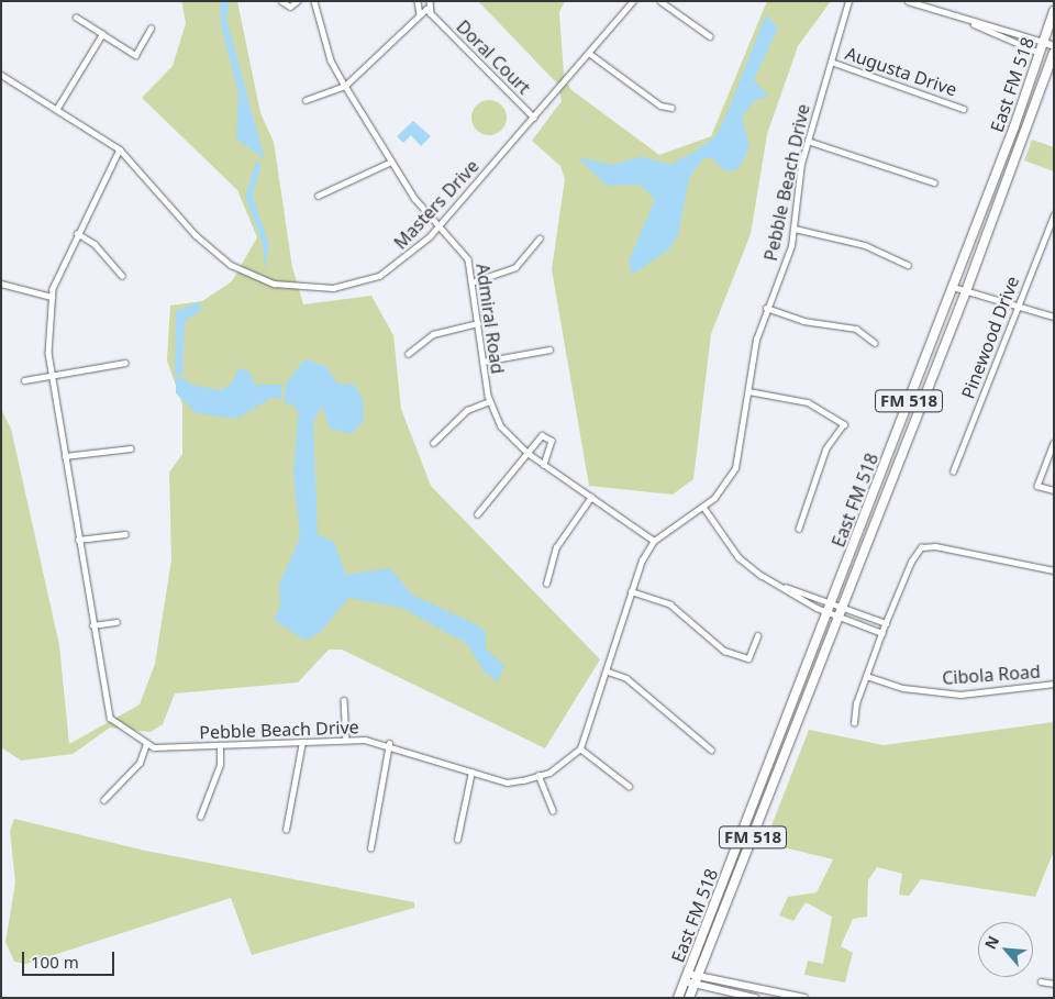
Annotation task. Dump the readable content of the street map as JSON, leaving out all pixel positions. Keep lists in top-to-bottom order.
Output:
{
  "streets": {
    "main road": ["East FM 518", "FM 518"],
    "street": [
      "Doral Court",
      "Augusta Drive",
      "Pebble Beach Drive",
      "Masters Drive",
      "Admiral Road",
      "Pinewood Drive",
      "Cibola Road"
    ]
  },
  "crossings": [
    ["Doral Court", "Masters Drive"],
    ["Augusta Drive", "Pebble Beach Drive"],
    ["Pebble Beach Drive", "Admiral Road"],
    ["Masters Drive", "Admiral Road"]
  ],
  "scale_bar": "100 m",
  "north": "top left"
}
